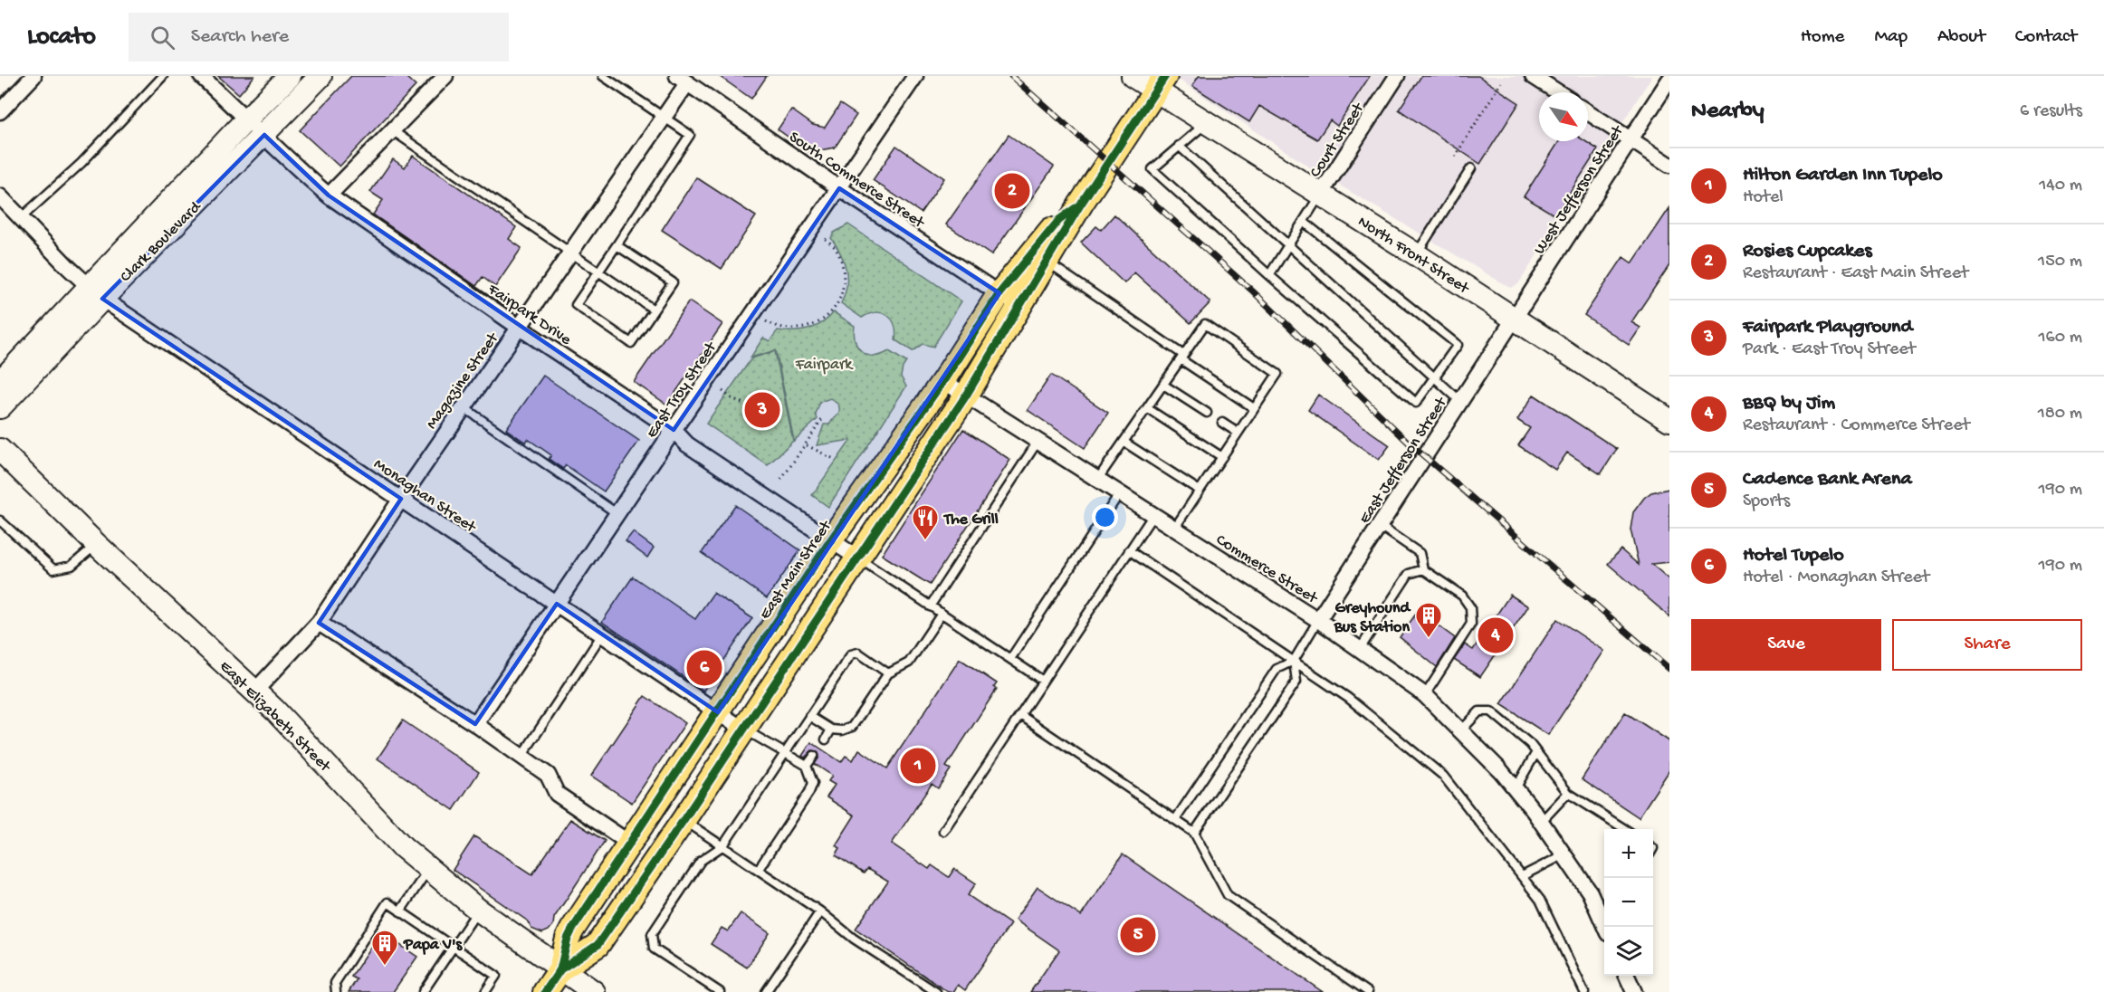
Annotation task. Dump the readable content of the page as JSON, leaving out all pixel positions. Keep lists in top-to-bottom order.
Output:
{
  "streets": {
    "main road": ["East Main Street"],
    "street": [
      "Court Street",
      "South Commerce Street",
      "West Jefferson Street",
      "Clark Boulevard",
      "North Front Street",
      "Fairpark Drive",
      "Magazine Street",
      "East Troy Street",
      "East Jefferson Street",
      "Monaghan Street",
      "Commerce Street",
      "East Elizabeth Street"
    ]
  },
  "crossings": [
    ["Court Street", "North Front Street"],
    ["South Commerce Street", "Magazine Street"],
    ["South Commerce Street", "East Troy Street"],
    ["South Commerce Street", "East Main Street"],
    ["West Jefferson Street", "North Front Street"],
    ["West Jefferson Street", "East Jefferson Street"],
    ["Clark Boulevard", "Fairpark Drive"],
    ["Clark Boulevard", "Monaghan Street"],
    ["North Front Street", "East Jefferson Street"],
    ["North Front Street", "East Main Street"],
    ["Fairpark Drive", "Magazine Street"],
    ["Fairpark Drive", "East Troy Street"],
    ["Fairpark Drive", "East Main Street"],
    ["Magazine Street", "Monaghan Street"],
    ["Magazine Street", "East Elizabeth Street"],
    ["East Troy Street", "Monaghan Street"],
    ["East Jefferson Street", "Commerce Street"],
    ["Monaghan Street", "East Main Street"],
    ["Commerce Street", "East Main Street"],
    ["East Main Street", "East Elizabeth Street"]
  ],
  "parks": ["Fairpark"],
  "places": {
    "restaurant": ["The Grill"],
    "building": ["Greyhound Bus Station", "Papa V's"]
  },
  "north": "bottom right",
  "page": {
    "header": "Locato",
    "search": "Search here",
    "nav": [
      "Home",
      "Map",
      "About",
      "Contact"
    ],
    "heading": ["Nearby", "6 results"],
    "list": [
      {
        "mark": "1",
        "name": "Hilton Garden Inn Tupelo",
        "note": "Hotel",
        "value": "140 m"
      },
      {
        "mark": "2",
        "name": "Rosies Cupcakes",
        "note": "Restaurant · East Main Street",
        "value": "150 m"
      },
      {
        "mark": "3",
        "name": "Fairpark Playground",
        "note": "Park · East Troy Street",
        "value": "160 m"
      },
      {
        "mark": "4",
        "name": "BBQ by Jim",
        "note": "Restaurant · Commerce Street",
        "value": "180 m"
      },
      {
        "mark": "5",
        "name": "Cadence Bank Arena",
        "note": "Sports",
        "value": "190 m"
      },
      {
        "mark": "6",
        "name": "Hotel Tupelo",
        "note": "Hotel · Monaghan Street",
        "value": "190 m"
      }
    ],
    "pins": [
      "2",
      "3",
      "4",
      "6",
      "1",
      "5"
    ],
    "buttons": ["Save", "Share"],
    "map_buttons": ["+", "−"]
  }
}
